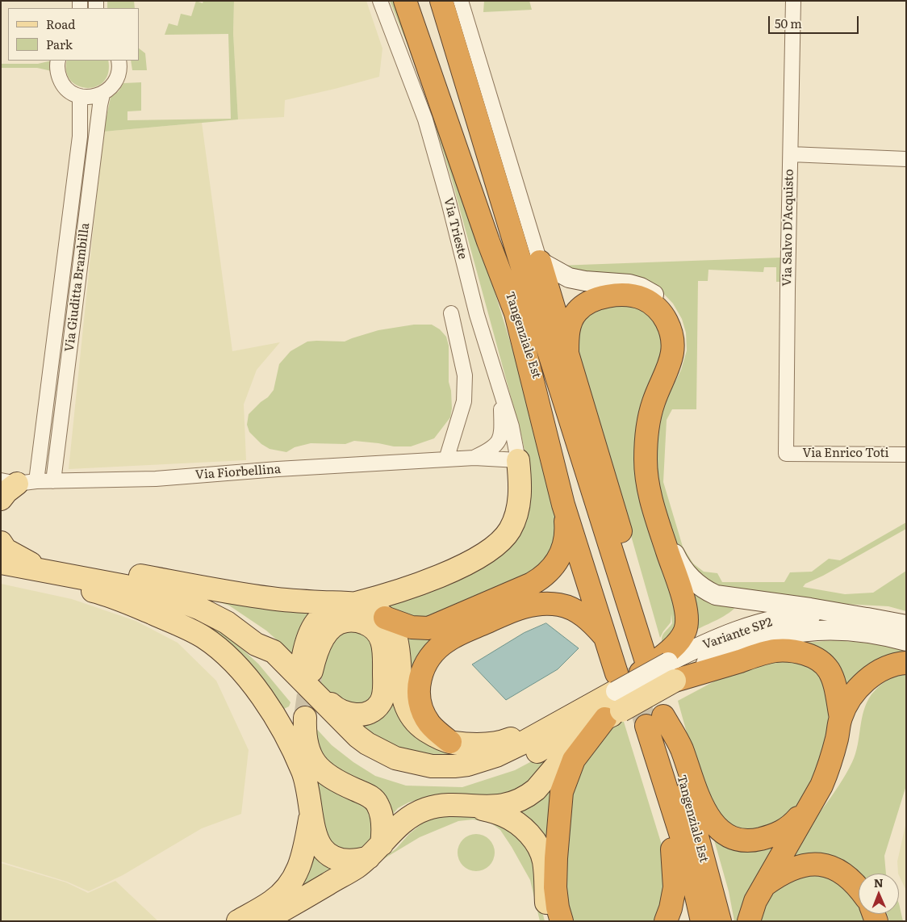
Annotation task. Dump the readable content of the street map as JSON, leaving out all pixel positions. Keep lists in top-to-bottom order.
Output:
{
  "streets": {
    "highway": ["Tangenziale Est"],
    "main road": ["Variante SP2"],
    "street": [
      "Via Salvo D'Acquisto",
      "Via Trieste",
      "Via Giuditta Brambilla",
      "Via Enrico Toti",
      "Via Fiorbellina"
    ]
  },
  "crossings": [
    ["Via Salvo D'Acquisto", "Via Enrico Toti"],
    ["Via Trieste", "Via Fiorbellina"],
    ["Via Giuditta Brambilla", "Via Fiorbellina"]
  ],
  "legend": ["Road", "Park"],
  "scale_bar": "50 m",
  "north": "top"
}
